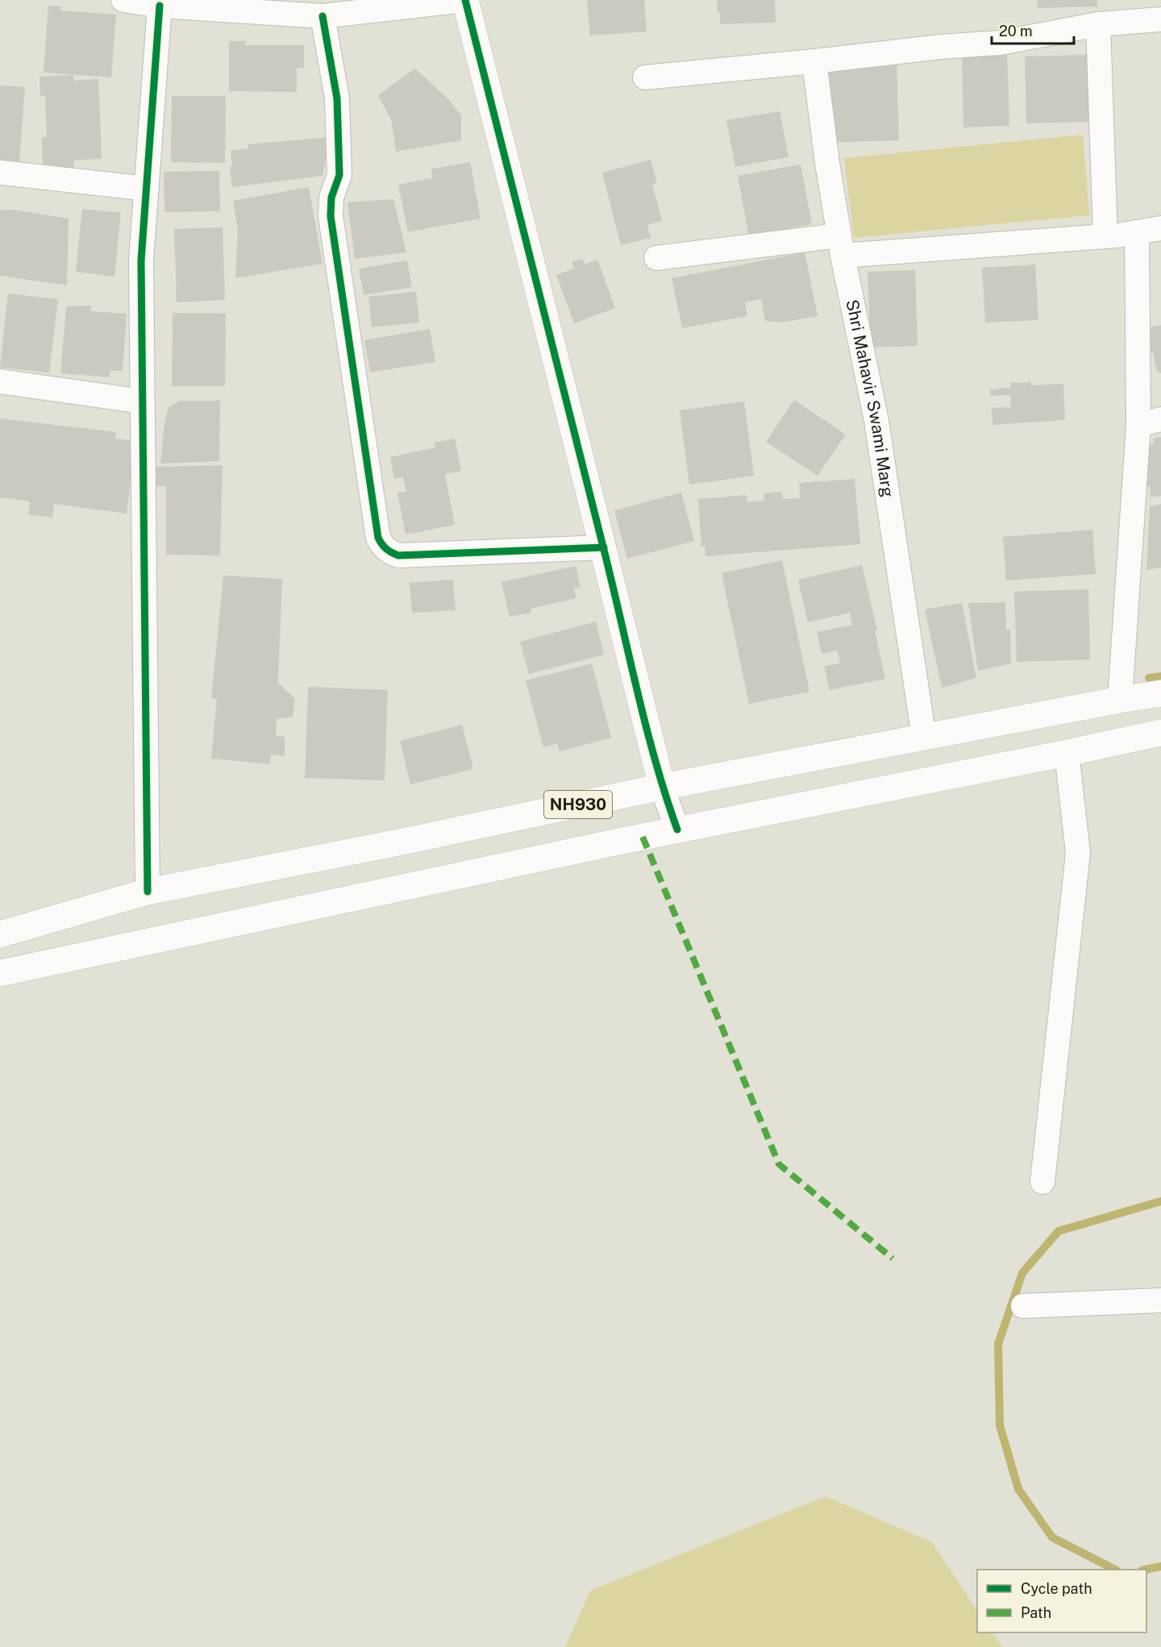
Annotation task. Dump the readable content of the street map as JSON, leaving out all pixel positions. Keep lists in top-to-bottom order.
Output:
{
  "streets": {
    "main road": ["NH930"],
    "street": ["Shri Mahavir Swami Marg"]
  },
  "crossings": [
    ["Shri Mahavir Swami Marg", "NH930"]
  ],
  "legend": ["Cycle path", "Path"],
  "scale_bar": "20 m"
}
